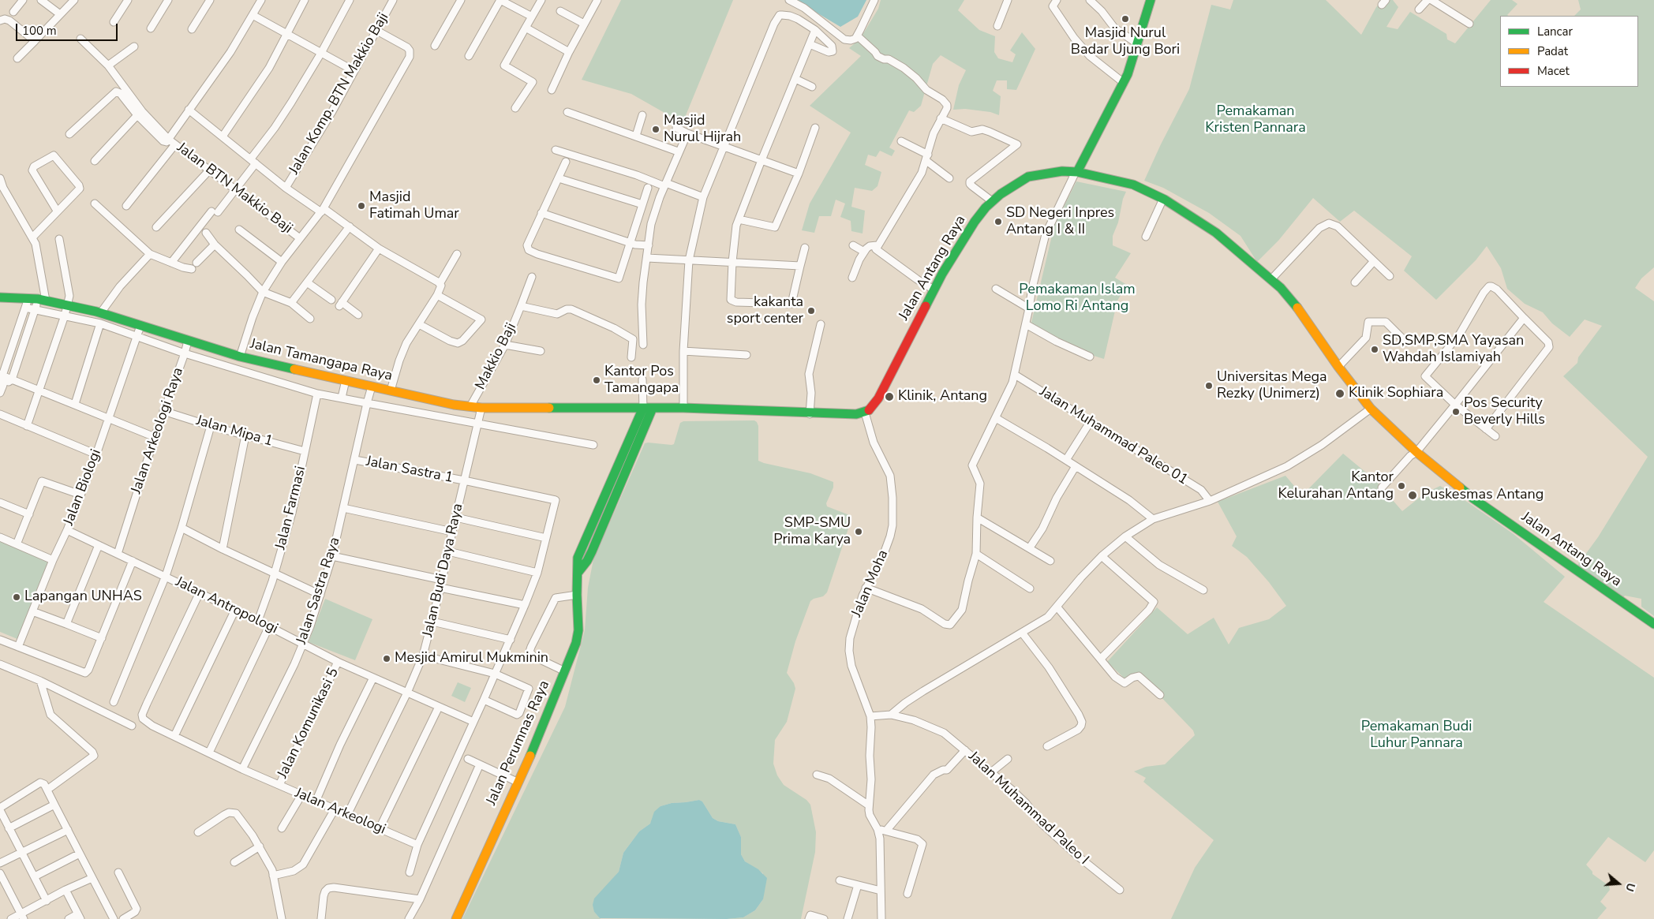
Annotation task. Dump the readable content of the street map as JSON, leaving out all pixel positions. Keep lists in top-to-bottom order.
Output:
{
  "streets": {
    "main road": ["Jalan Antang Raya", "Jalan Tamangapa Raya", "Jalan Perumnas Raya"],
    "street": [
      "Jalan Komp. BTN Makkio Baji",
      "Jalan BTN Makkio Baji",
      "Makkio Baji",
      "Jalan Arkeologi Raya",
      "Jalan Mipa 1",
      "Jalan Muhammad Paleo 01",
      "Jalan Sastra 1",
      "Jalan Biologi",
      "Jalan Farmasi",
      "Jalan Budi Daya Raya",
      "Jalan Moha",
      "Jalan Sastra Raya",
      "Jalan Antropologi",
      "Jalan Komunikasi 5",
      "Jalan Muhammad Paleo I",
      "Jalan Arkeologi"
    ]
  },
  "crossings": [
    ["Jalan Antang Raya", "Jalan Moha"],
    ["Makkio Baji", "Jalan Tamangapa Raya"],
    ["Jalan Tamangapa Raya", "Jalan Biologi"],
    ["Jalan Tamangapa Raya", "Jalan Budi Daya Raya"],
    ["Jalan Tamangapa Raya", "Jalan Sastra Raya"],
    ["Jalan Tamangapa Raya", "Jalan Perumnas Raya"],
    ["Jalan Arkeologi Raya", "Jalan Mipa 1"],
    ["Jalan Arkeologi Raya", "Jalan Biologi"],
    ["Jalan Arkeologi Raya", "Jalan Antropologi"],
    ["Jalan Mipa 1", "Jalan Farmasi"],
    ["Jalan Sastra 1", "Jalan Budi Daya Raya"],
    ["Jalan Sastra 1", "Jalan Sastra Raya"],
    ["Jalan Biologi", "Jalan Antropologi"],
    ["Jalan Farmasi", "Jalan Antropologi"],
    ["Jalan Budi Daya Raya", "Jalan Antropologi"],
    ["Jalan Budi Daya Raya", "Jalan Arkeologi"],
    ["Jalan Moha", "Jalan Muhammad Paleo I"],
    ["Jalan Sastra Raya", "Jalan Antropologi"],
    ["Jalan Sastra Raya", "Jalan Arkeologi"],
    ["Jalan Antropologi", "Jalan Komunikasi 5"],
    ["Jalan Antropologi", "Jalan Arkeologi"],
    ["Jalan Komunikasi 5", "Jalan Arkeologi"]
  ],
  "parks": ["Pemakaman Kristen Pannara", "Pemakaman Islam Lomo Ri Antang", "Pemakaman Budi Luhur Pannara"],
  "places": [
    "Masjid Nurul Badar Ujung Bori",
    "Masjid Nurul Hijrah",
    "Masjid Fatimah Umar",
    "SD Negeri Inpres Antang I & II",
    "kakanta sport center",
    "SD,SMP,SMA Yayasan Wahdah Islamiyah",
    "Kantor Pos Tamangapa",
    "Universitas Mega Rezky (Unimerz)",
    "Klinik Sophiara",
    "Klinik, Antang",
    "Pos Security Beverly Hills",
    "Kantor Kelurahan Antang",
    "Puskesmas Antang",
    "SMP-SMU Prima Karya",
    "Lapangan UNHAS",
    "Mesjid Amirul Mukminin"
  ],
  "legend": ["Lancar", "Padat", "Macet"],
  "scale_bar": "100 m",
  "north": "right"
}
